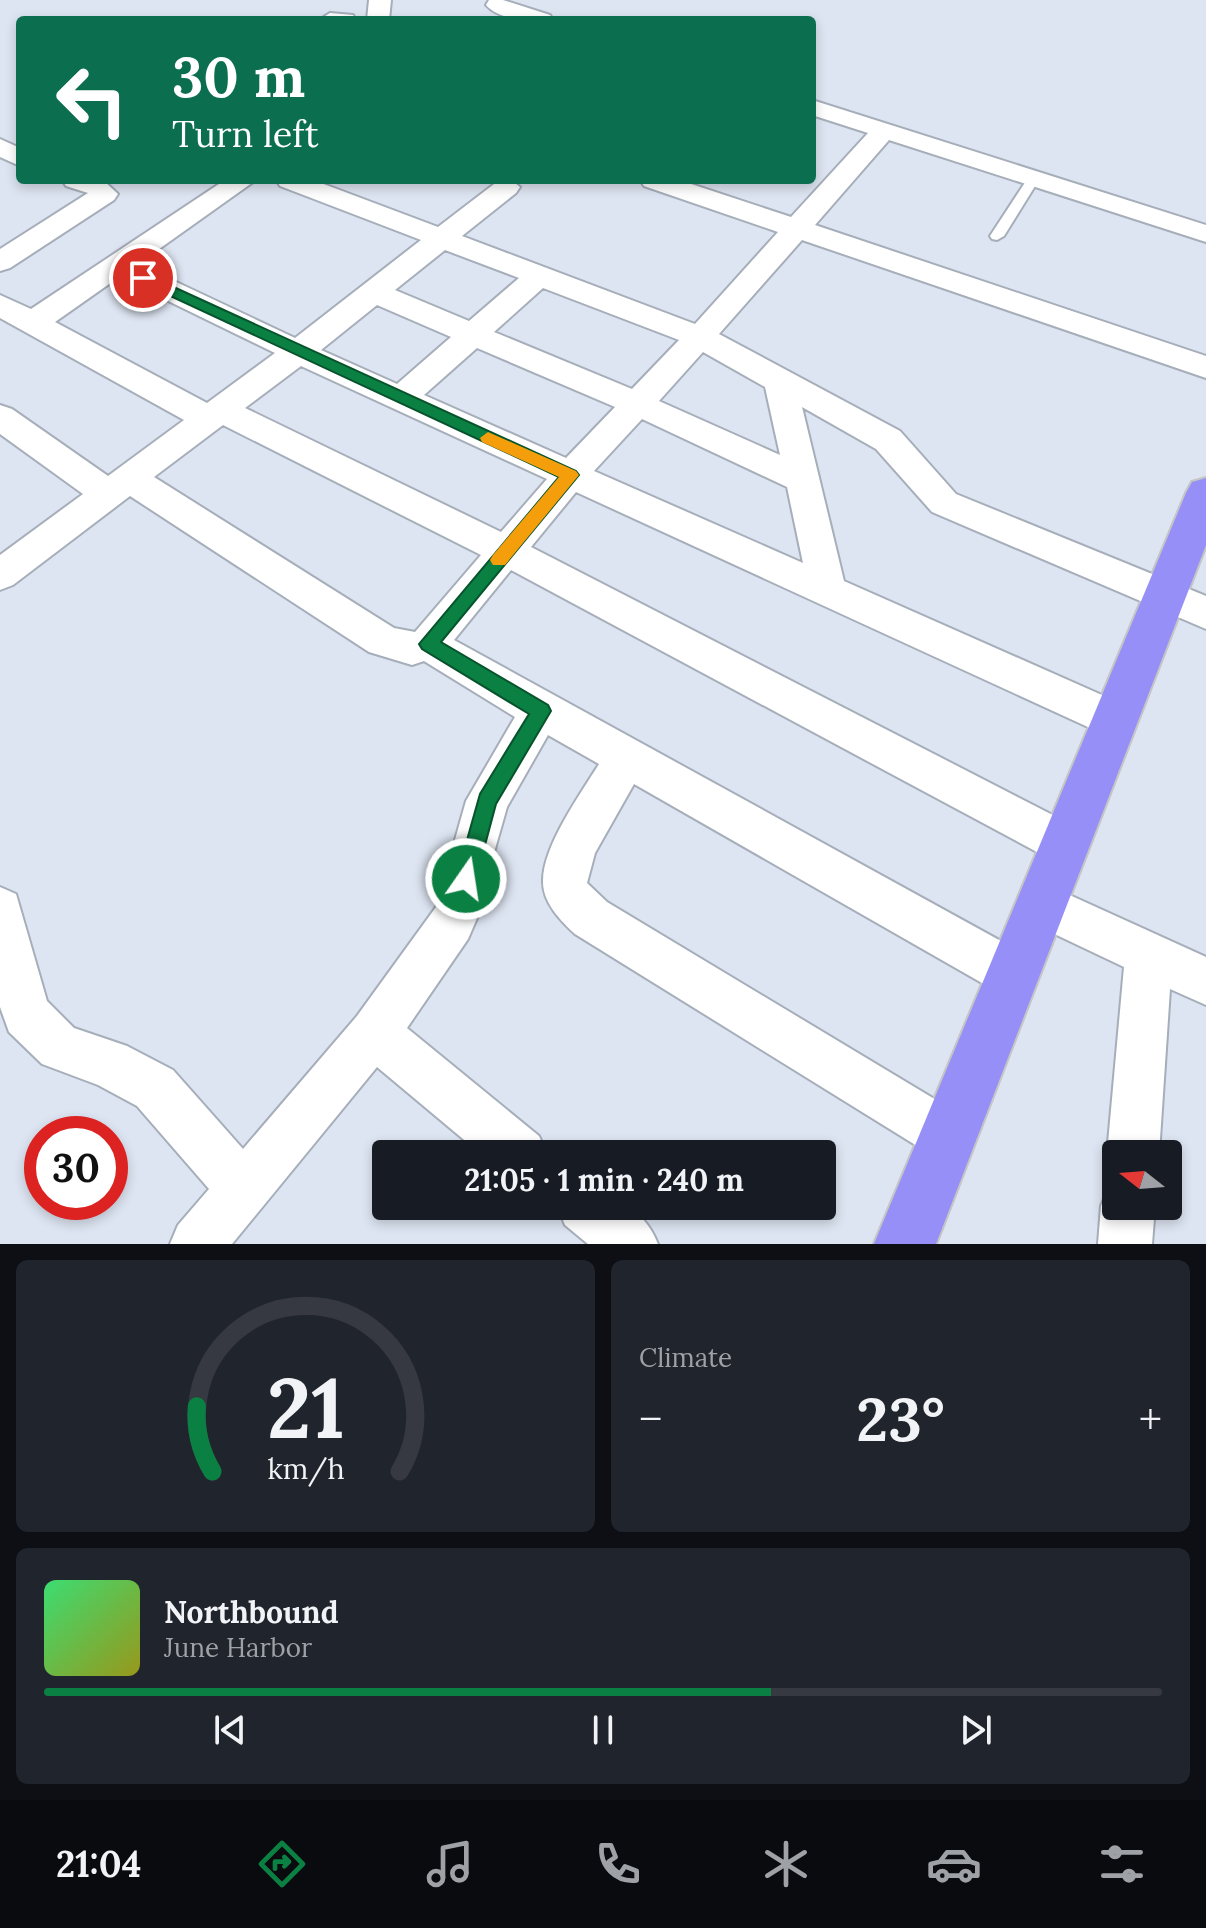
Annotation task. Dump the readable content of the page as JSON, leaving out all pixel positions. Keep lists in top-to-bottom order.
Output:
{
  "north": "left",
  "page": {
    "turn": ["30 m", "Turn left"],
    "limit": "30",
    "trip": "21:05 · 1 min · 240 m",
    "tile": "Climate",
    "heat": ["−", "23°", "+"],
    "song": ["Northbound", "June Harbor"],
    "tabs": "21:04",
    "gauge": ["21", "km/h"]
  }
}
